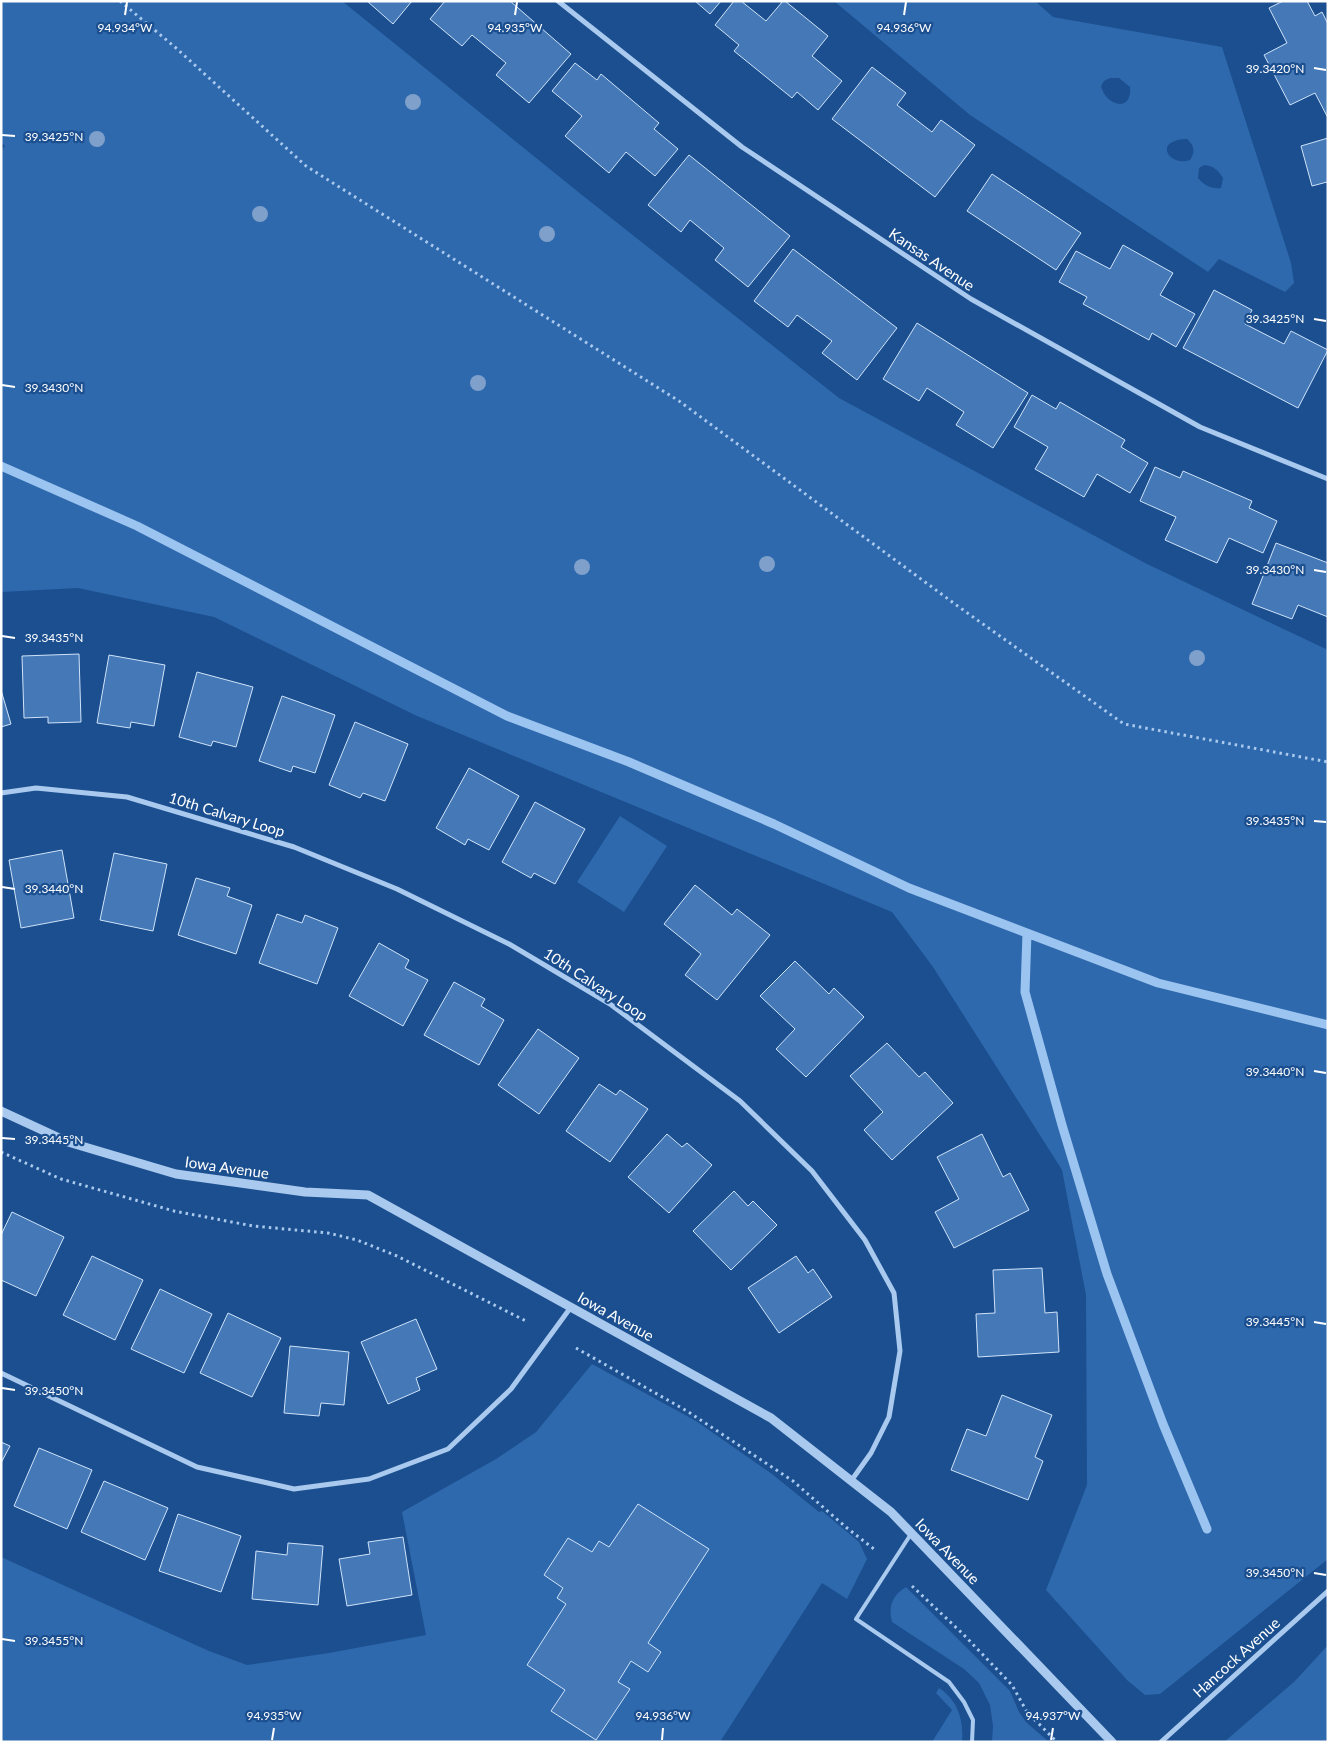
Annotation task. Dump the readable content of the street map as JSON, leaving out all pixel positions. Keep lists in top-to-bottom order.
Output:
{
  "streets": {
    "street": [
      "Kansas Avenue",
      "10th Calvary Loop",
      "Iowa Avenue",
      "Hancock Avenue"
    ]
  },
  "crossings": [
    ["10th Calvary Loop", "Iowa Avenue"]
  ],
  "coordinates": [
    "94.934°W",
    "94.935°W",
    "94.936°W",
    "39.3420°N",
    "39.3425°N",
    "39.3430°N",
    "39.3435°N",
    "39.3440°N",
    "39.3445°N",
    "39.3450°N",
    "39.3455°N",
    "94.937°W"
  ]
}
